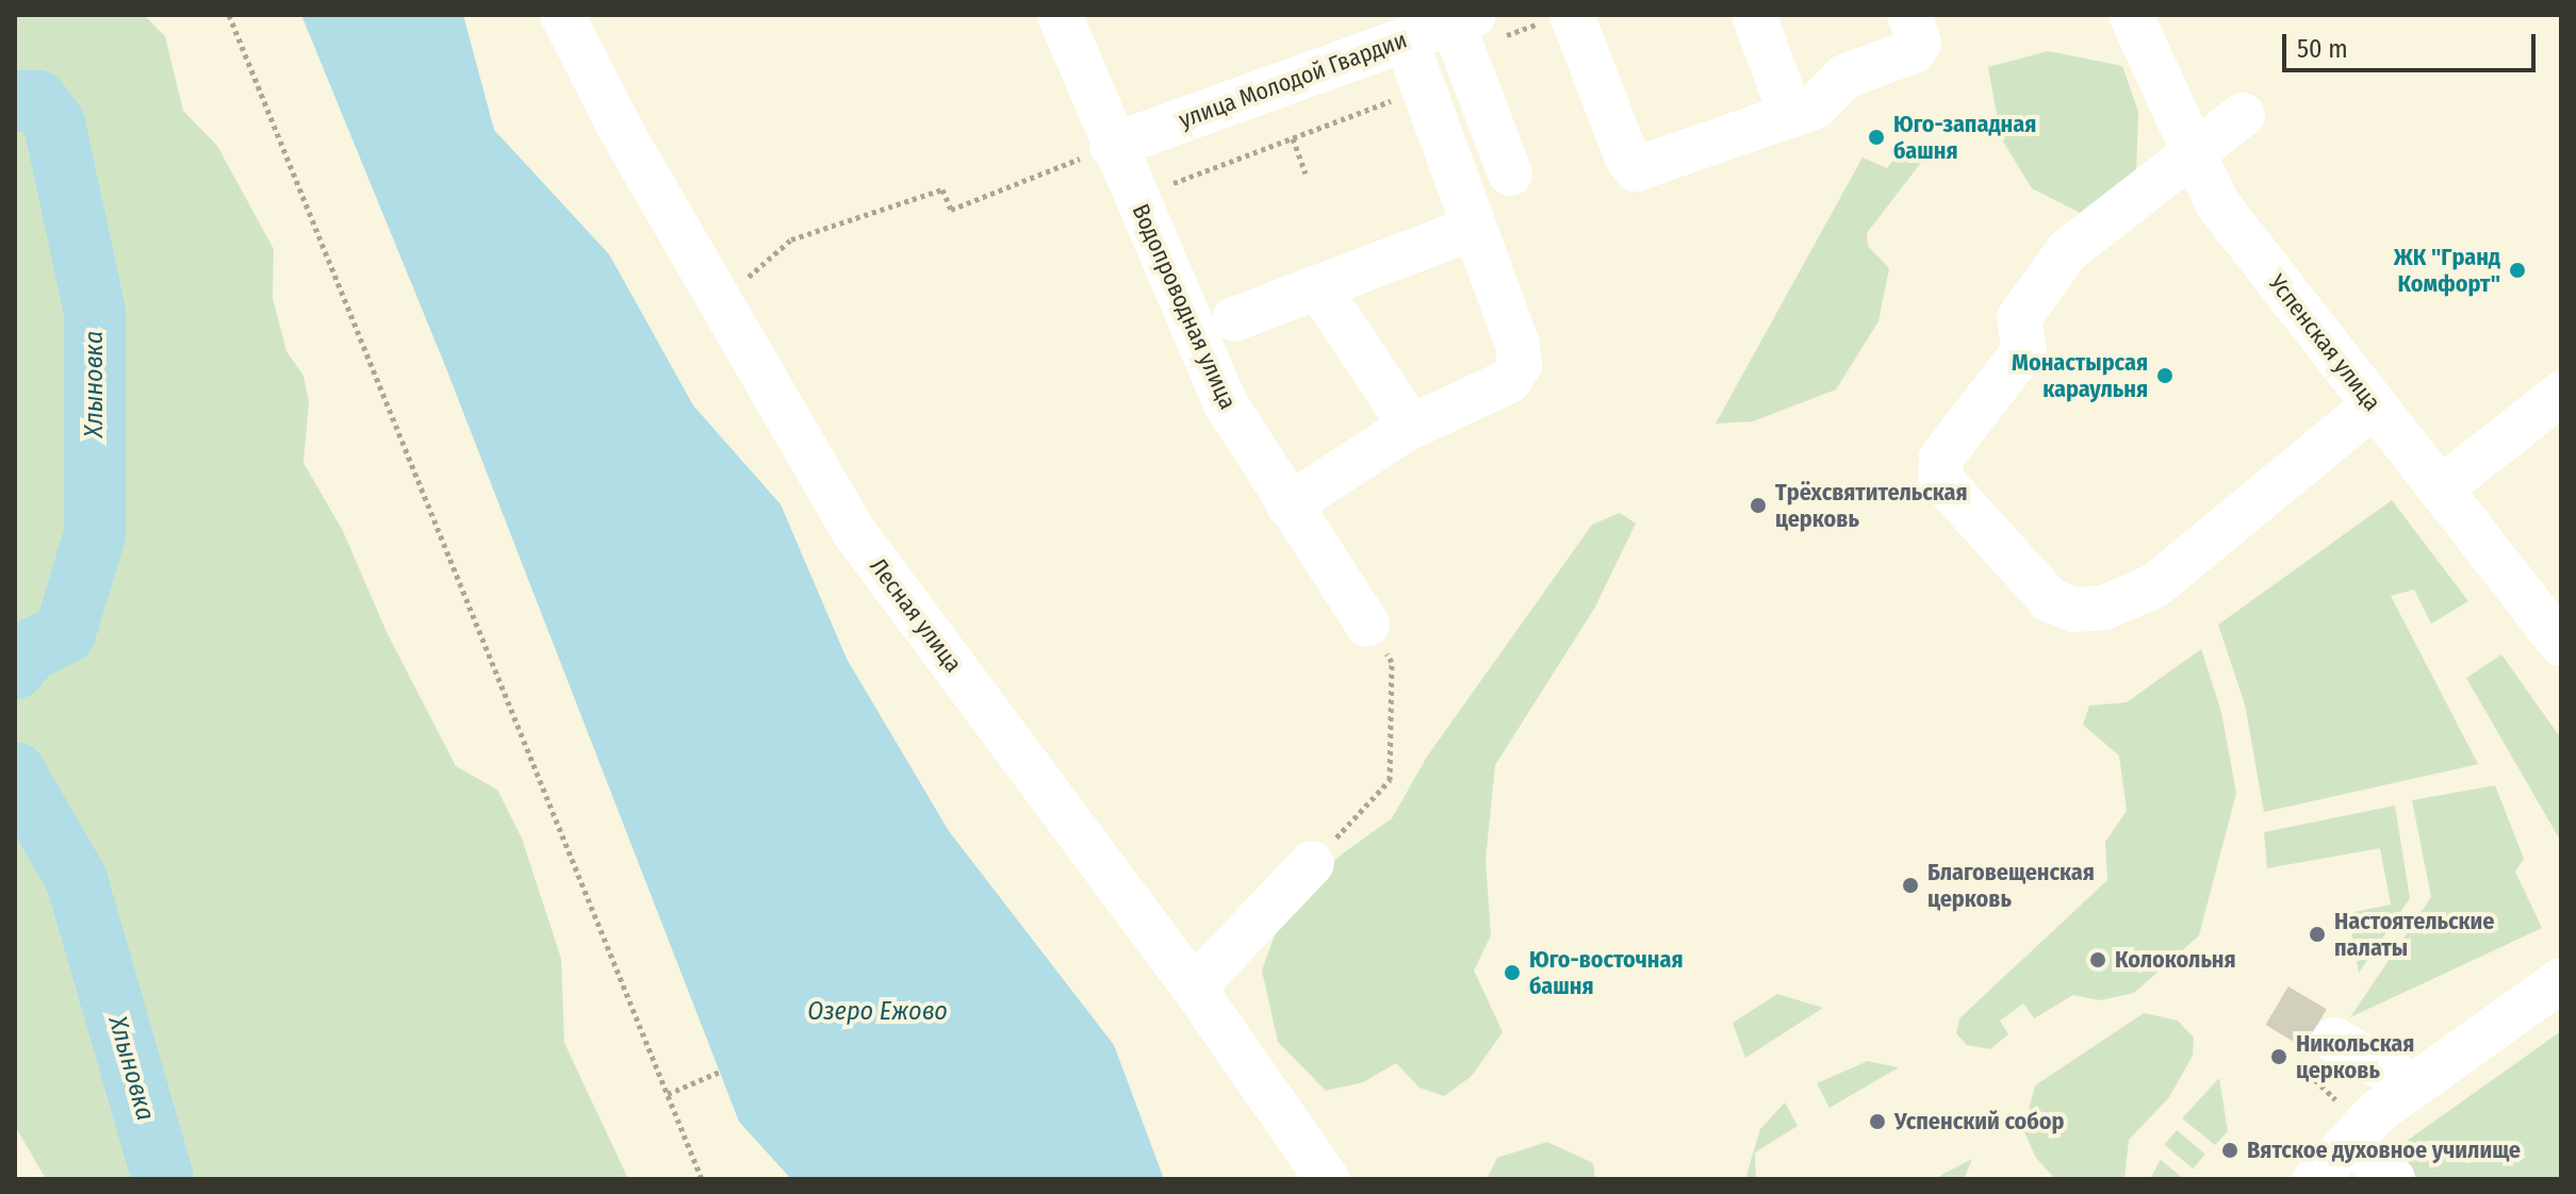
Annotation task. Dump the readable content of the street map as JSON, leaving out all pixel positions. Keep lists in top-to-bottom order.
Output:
{
  "streets": {
    "street": [
      "улица Молодой Гвардии",
      "Водопроводная улица",
      "Успенская улица",
      "Лесная улица"
    ]
  },
  "crossings": [
    ["улица Молодой Гвардии", "Водопроводная улица"]
  ],
  "water": ["Хлыновка", "Озеро Ежово"],
  "places": [
    "Юго-западная башня",
    "ЖК \"Гранд Комфорт\"",
    "Монастырсая караульня",
    "Трёхсвятительская церковь",
    "Благовещенская церковь",
    "Настоятельские палаты",
    "Колокольня",
    "Юго-восточная башня",
    "Никольская церковь",
    "Успенский собор",
    "Вятское духовное училище"
  ],
  "scale_bar": "50 m"
}
